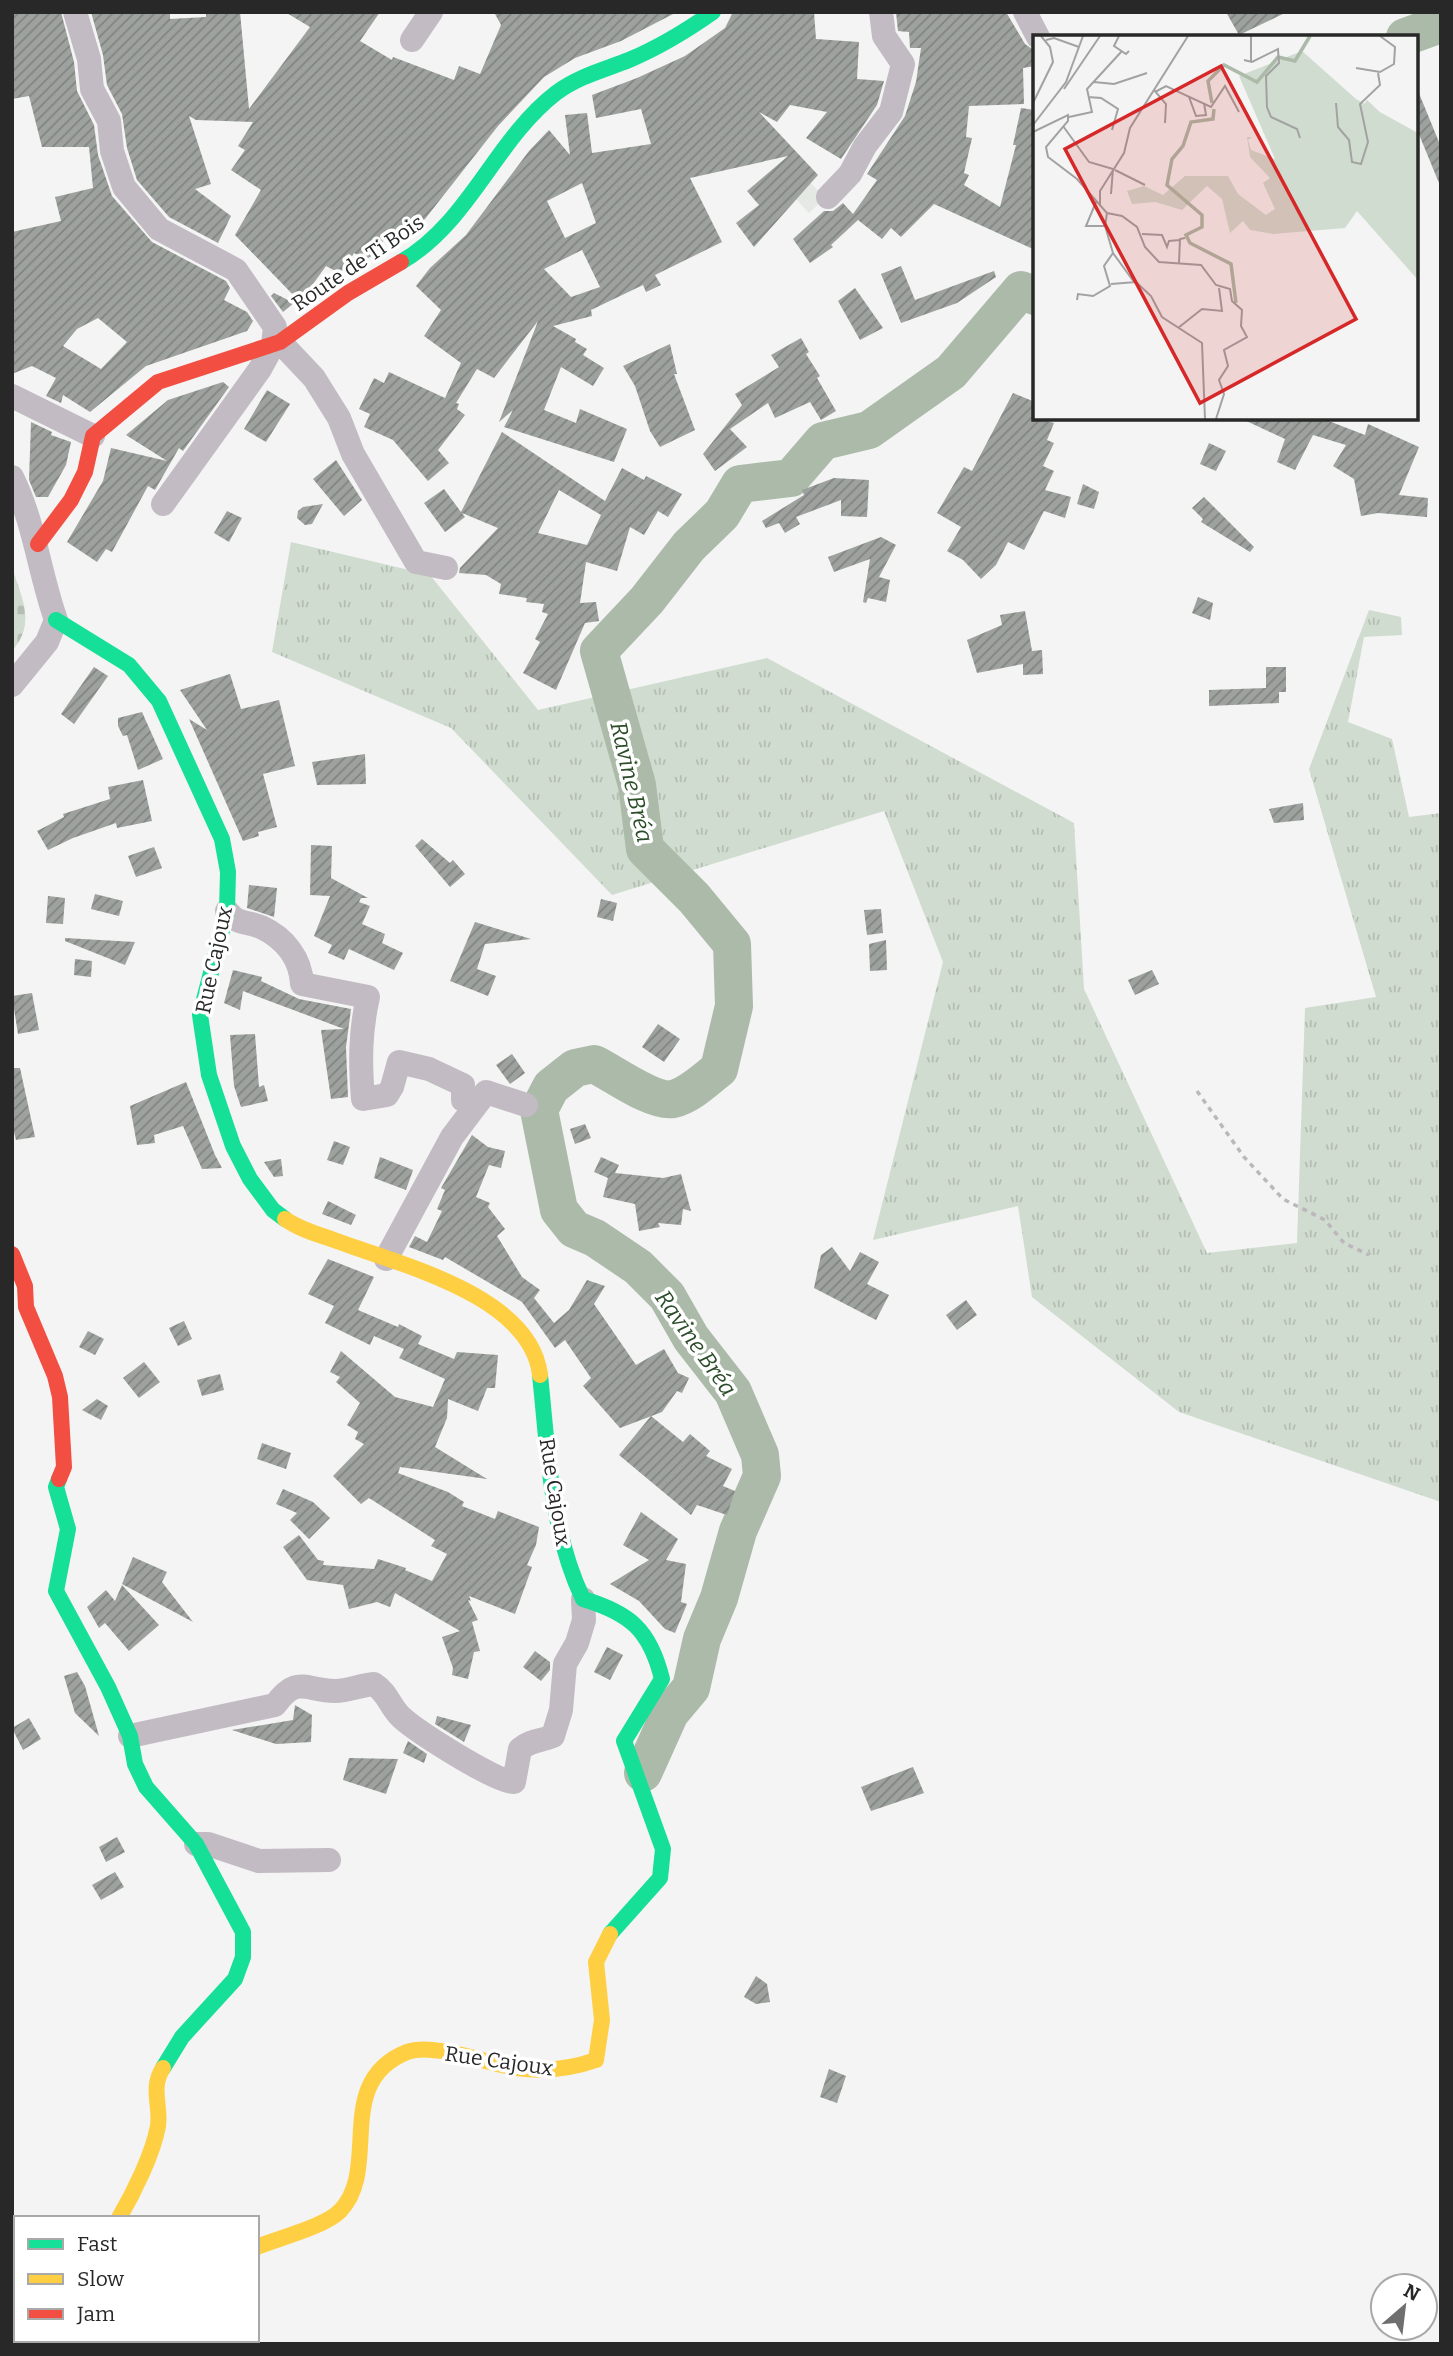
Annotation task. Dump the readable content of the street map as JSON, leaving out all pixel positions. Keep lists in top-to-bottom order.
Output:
{
  "streets": {
    "street": ["Route de Ti Bois", "Rue Cajoux"]
  },
  "water": ["Ravine Bréa"],
  "legend": ["Fast", "Slow", "Jam"],
  "north": "top right"
}
